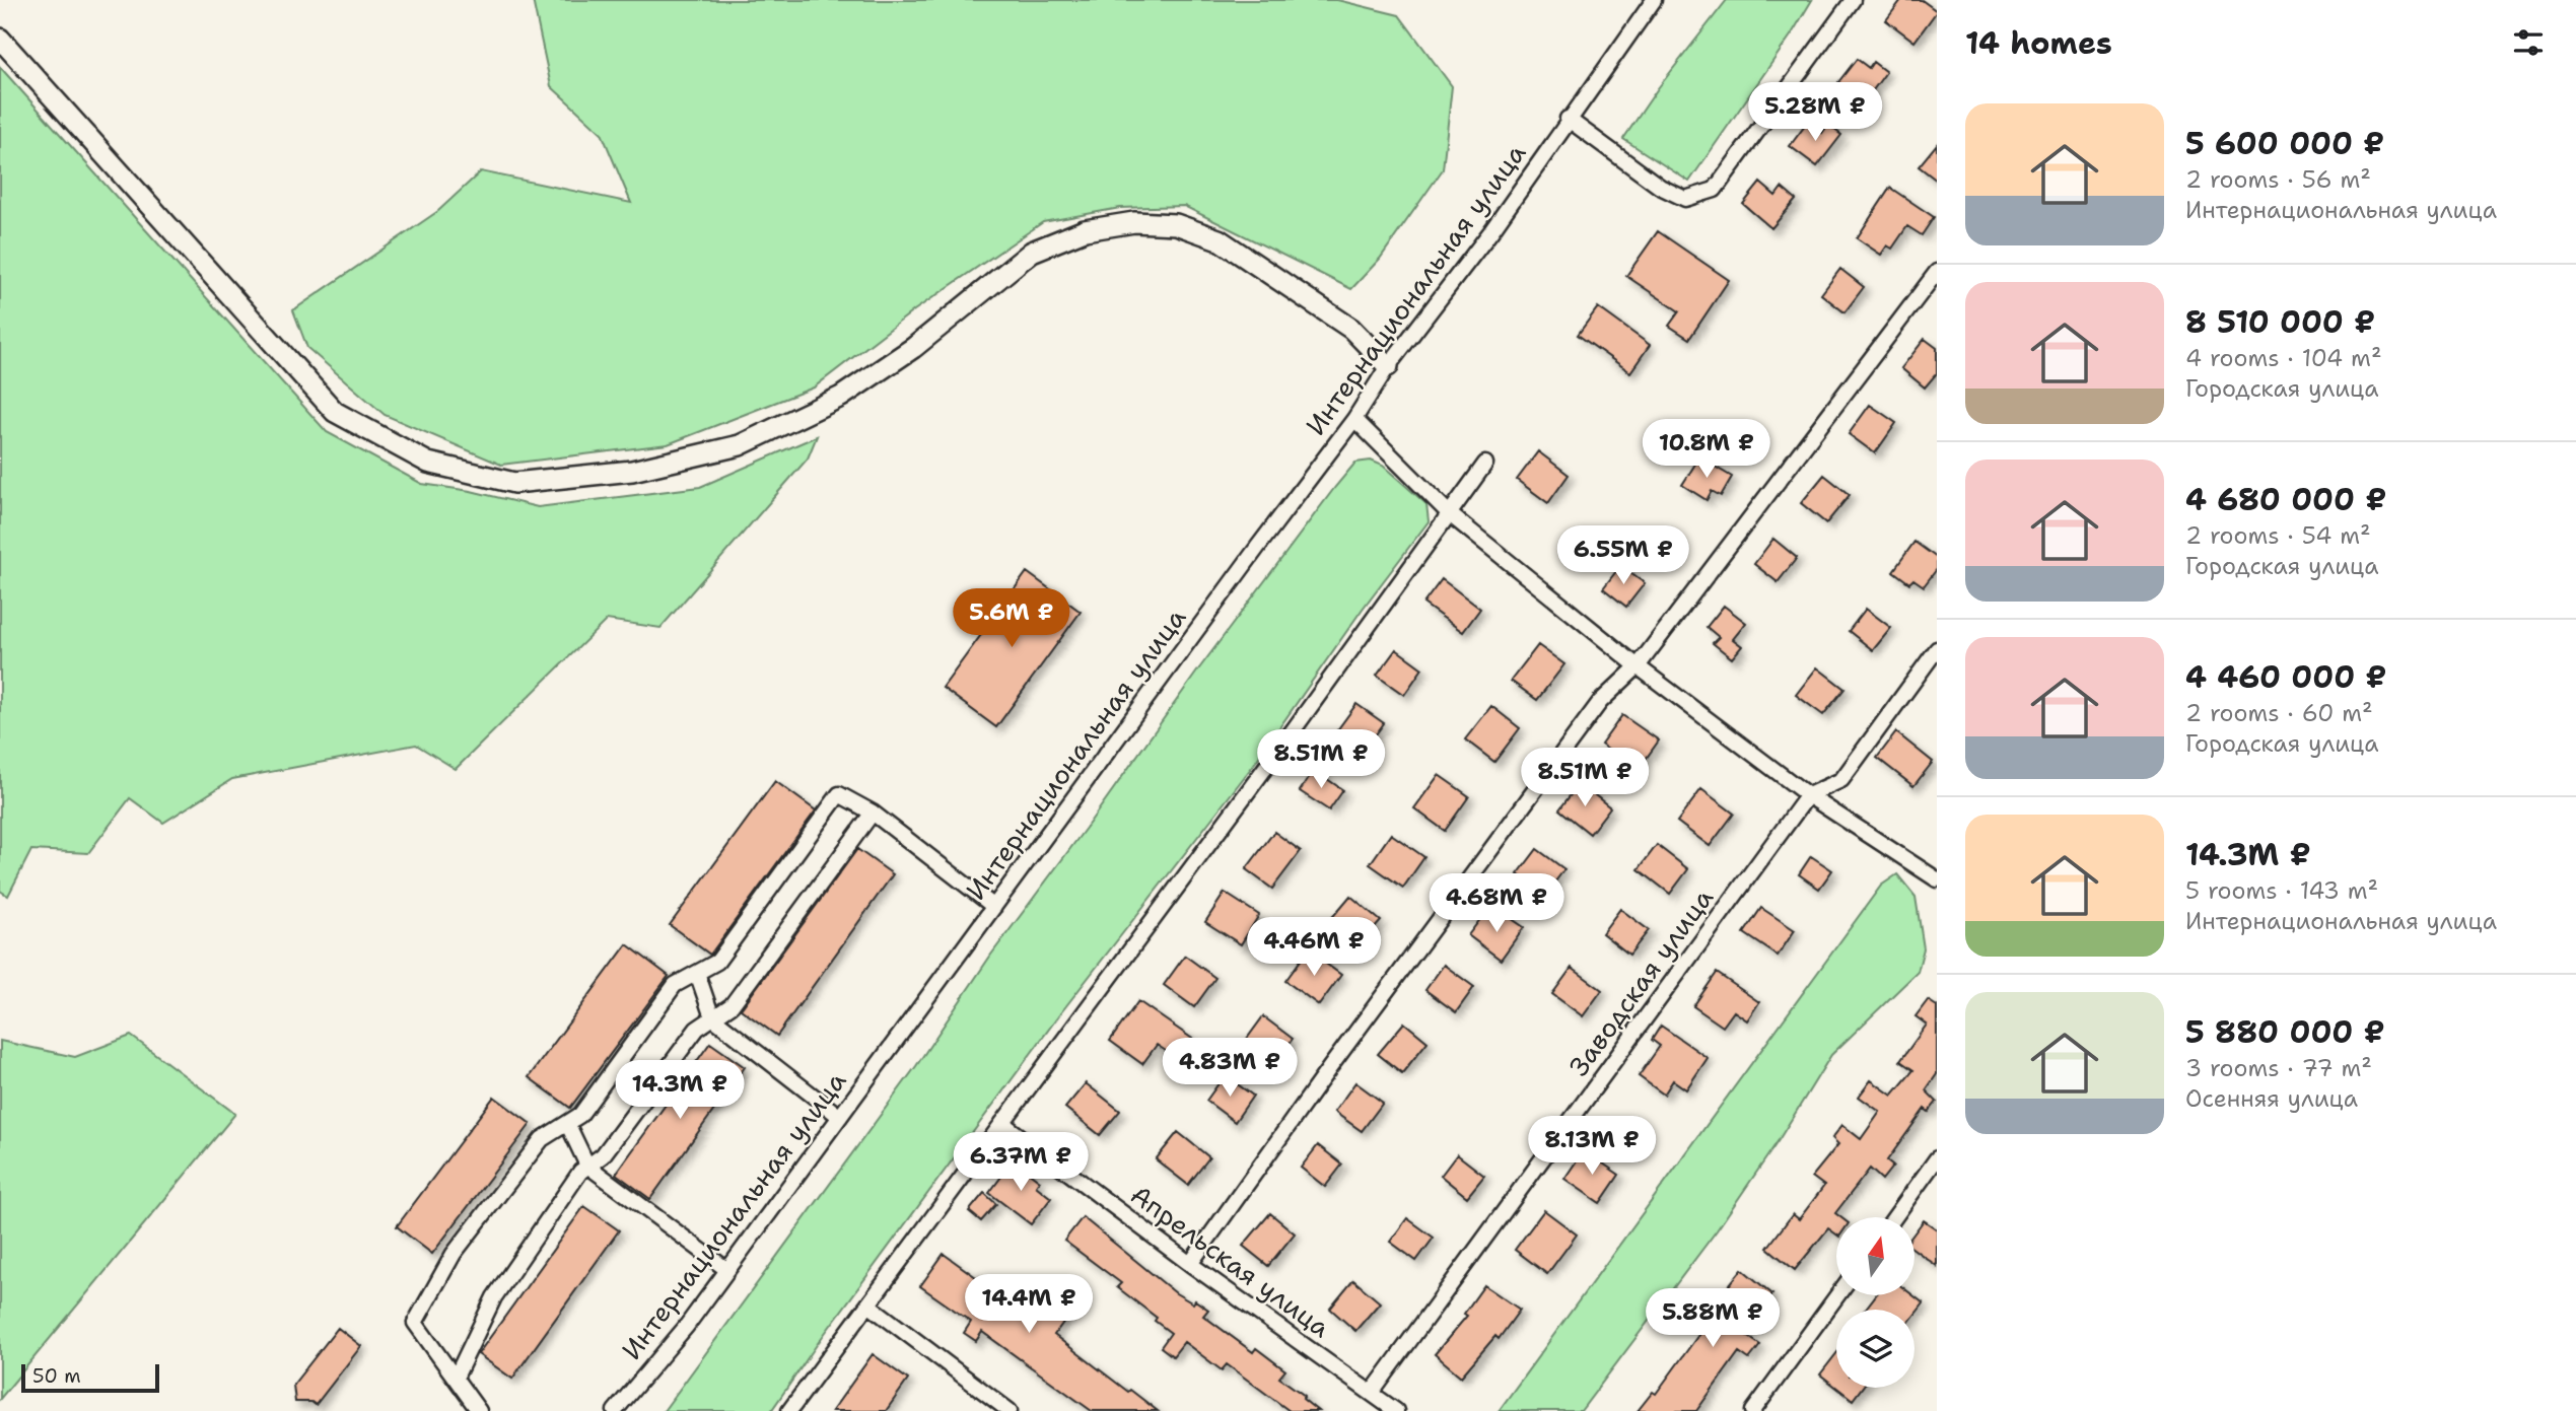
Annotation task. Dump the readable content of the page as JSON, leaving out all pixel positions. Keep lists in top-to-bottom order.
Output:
{
  "streets": {
    "street": ["Интернациональная улица", "Заводская улица", "Апрельская улица"]
  },
  "crossings": [
    ["Заводская улица", "Апрельская улица"]
  ],
  "scale_bar": "50 m",
  "north": "top",
  "page": {
    "heading": "14 homes",
    "price": [
      "5.28M ₽",
      "10.8M ₽",
      "6.55M ₽",
      "5.6M ₽",
      "8.51M ₽",
      "8.51M ₽",
      "4.68M ₽",
      "4.46M ₽",
      "4.83M ₽",
      "14.3M ₽",
      "8.13M ₽",
      "6.37M ₽",
      "14.4M ₽",
      "5.88M ₽"
    ],
    "list": [
      {
        "name": "5 600 000 ₽",
        "note": "2 rooms · 56 m² · Интернациональная улица"
      },
      {
        "name": "8 510 000 ₽",
        "note": "4 rooms · 104 m² · Городская улица"
      },
      {
        "name": "4 680 000 ₽",
        "note": "2 rooms · 54 m² · Городская улица"
      },
      {
        "name": "4 460 000 ₽",
        "note": "2 rooms · 60 m² · Городская улица"
      },
      {
        "name": "14.3M ₽",
        "note": "5 rooms · 143 m² · Интернациональная улица"
      },
      {
        "name": "5 880 000 ₽",
        "note": "3 rooms · 77 m² · Осенняя улица"
      }
    ],
    "scale": "50 m"
  }
}
